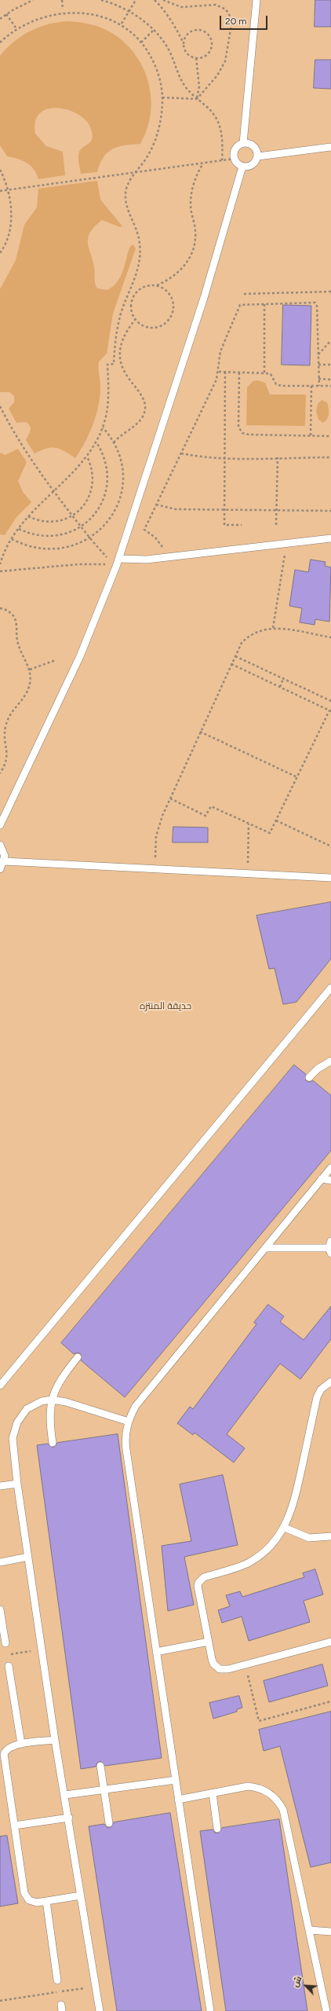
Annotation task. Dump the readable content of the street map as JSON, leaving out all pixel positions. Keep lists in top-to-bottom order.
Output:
{
  "parks": ["حديقة المنتزه"],
  "scale_bar": "20 m",
  "north": "top left"
}
